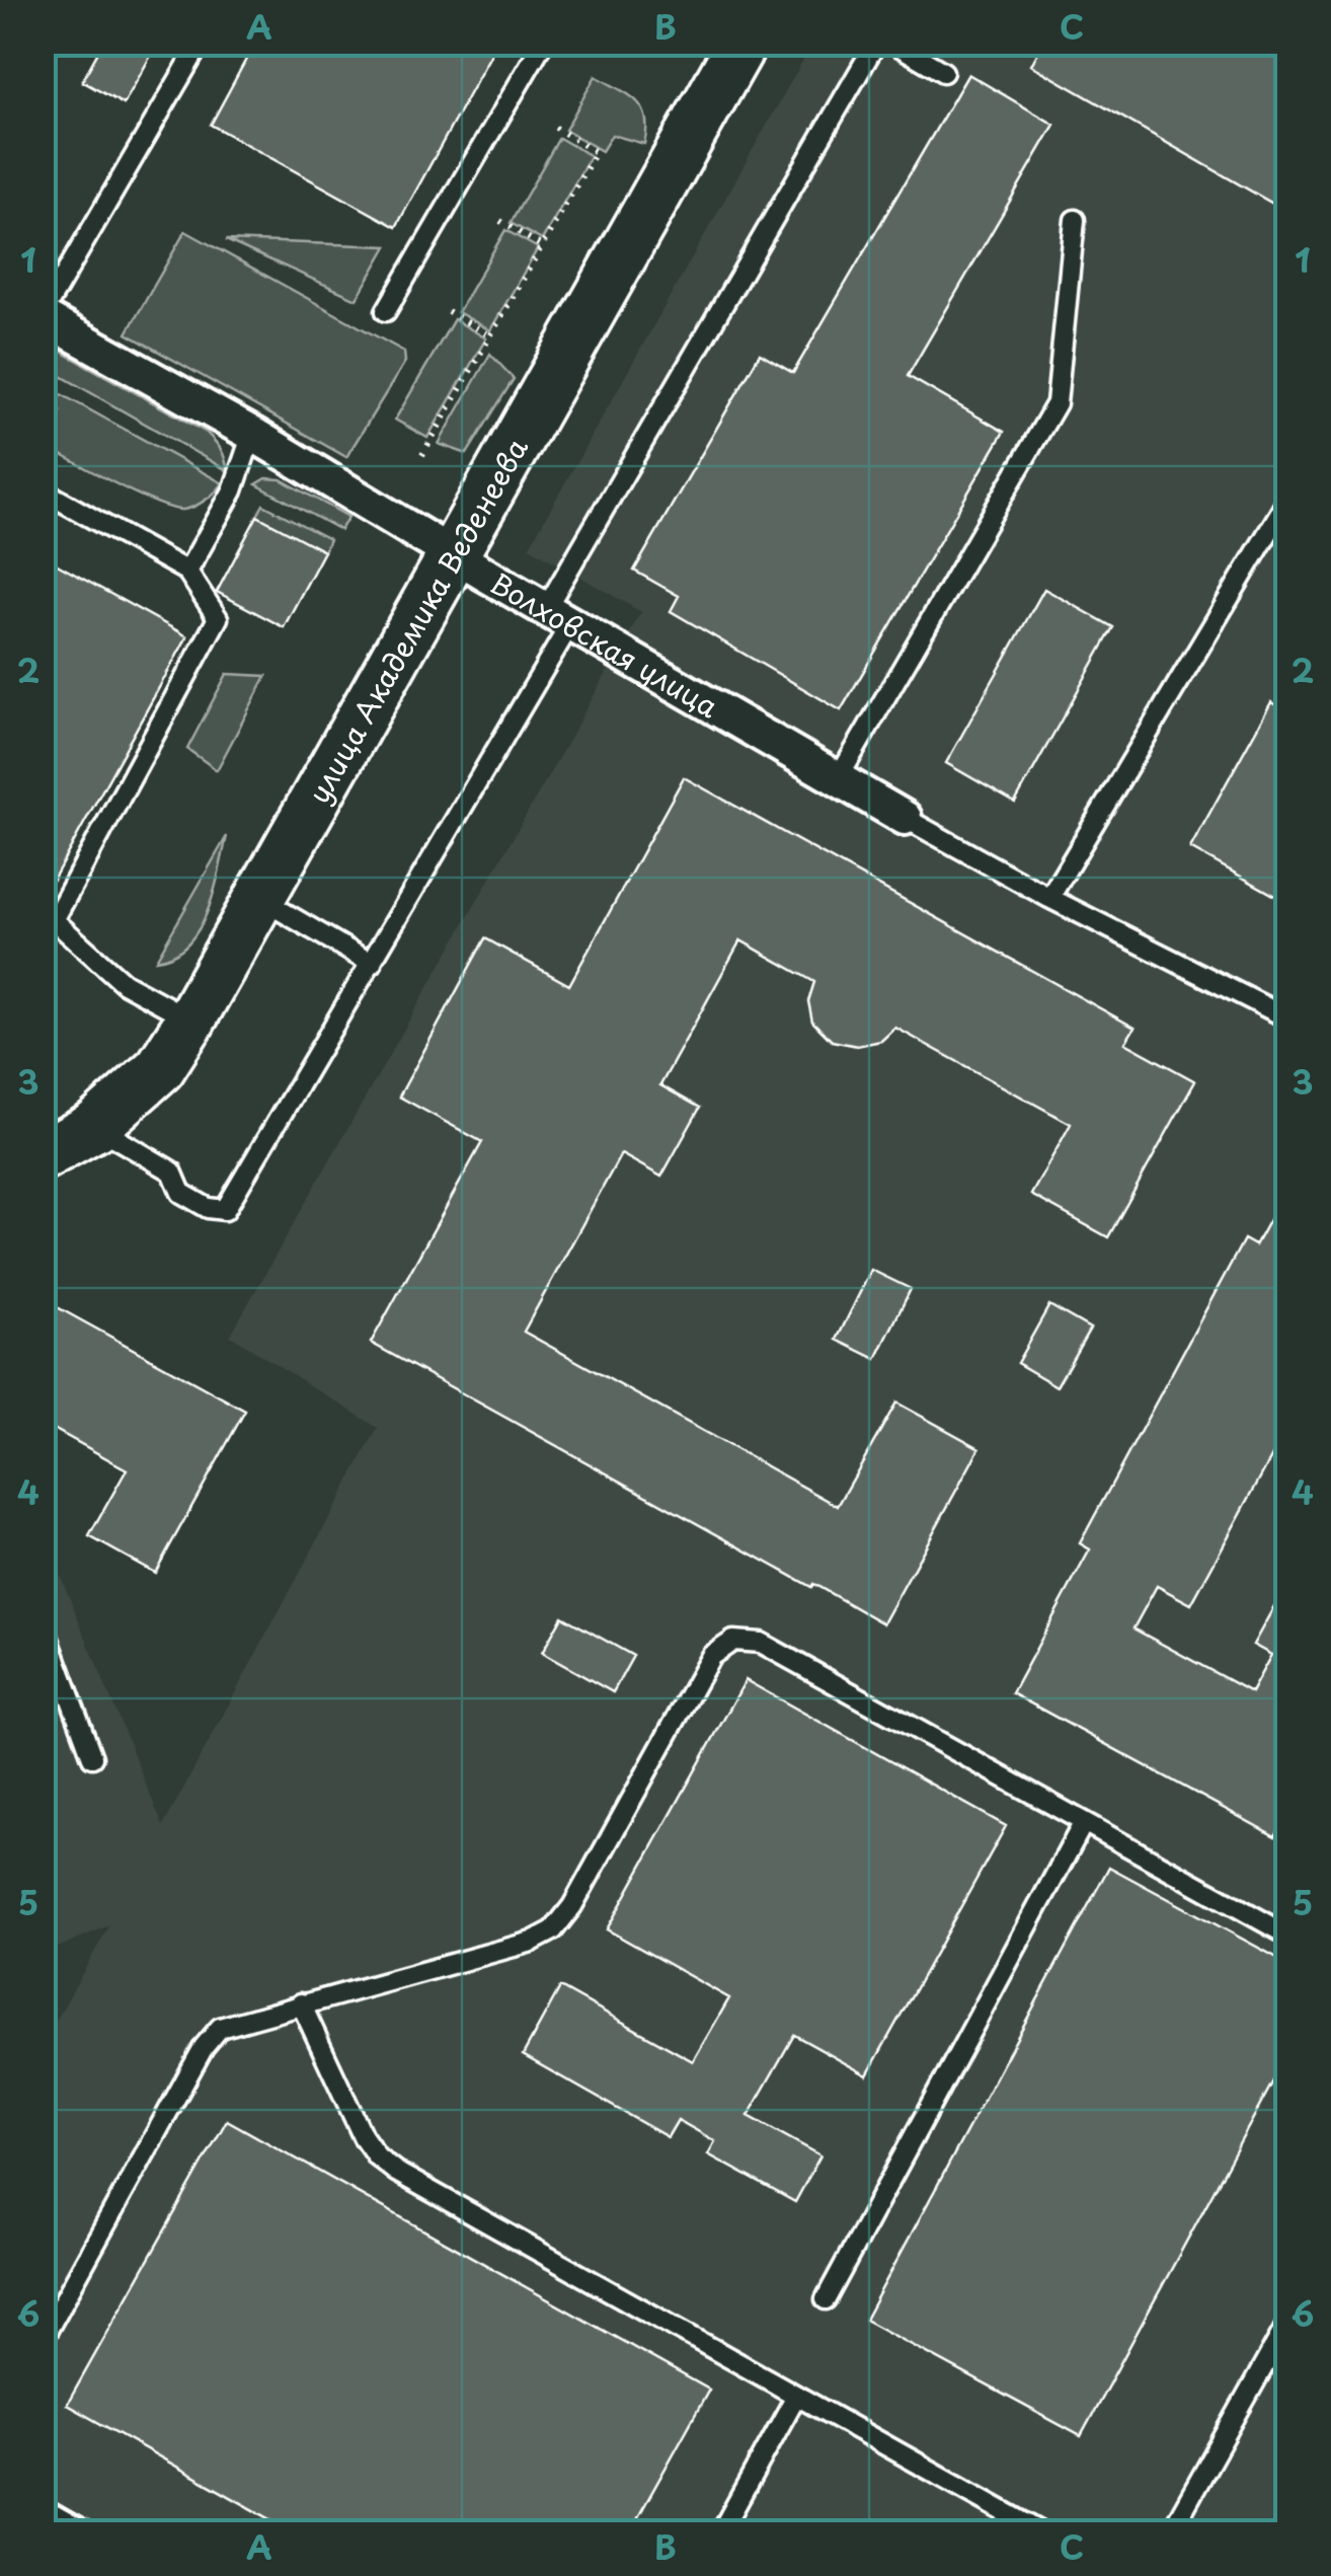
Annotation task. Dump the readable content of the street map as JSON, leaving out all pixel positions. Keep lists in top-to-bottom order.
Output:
{
  "streets": {
    "street": ["улица Академика Веденеева", "Волховская улица"]
  },
  "crossings": [
    ["улица Академика Веденеева", "Волховская улица"]
  ],
  "grid": {
    "columns": ["A", "B", "C"],
    "rows": [
      "1",
      "2",
      "3",
      "4",
      "5",
      "6"
    ]
  }
}
